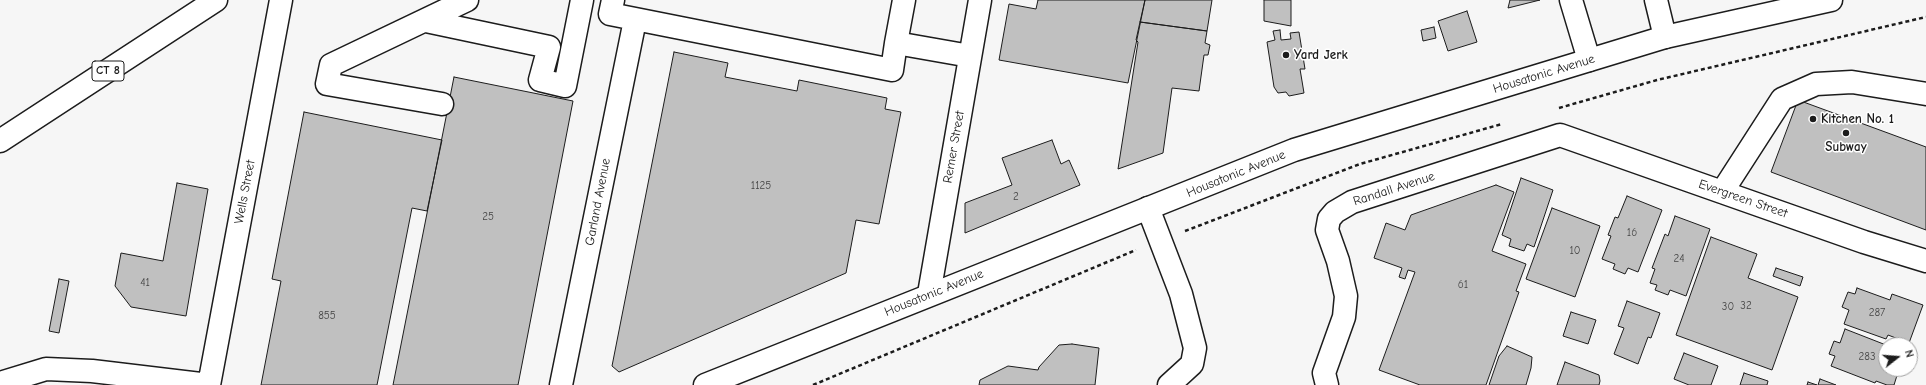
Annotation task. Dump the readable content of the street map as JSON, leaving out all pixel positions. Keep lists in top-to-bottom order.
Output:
{
  "streets": {
    "main road": [
      "CT 8",
      "Housatonic Avenue",
      "Remer Street",
      "Randall Avenue",
      "Wells Street",
      "Evergreen Street",
      "Garland Avenue"
    ]
  },
  "crossings": [
    ["Housatonic Avenue", "Remer Street"],
    ["Randall Avenue", "Evergreen Street"]
  ],
  "places": ["Yard Jerk", "Kitchen No. 1", "Subway"],
  "house_numbers": [
    "1125",
    "2",
    "25",
    "16",
    "10",
    "24",
    "41",
    "61",
    "32",
    "30",
    "287",
    "855",
    "283"
  ],
  "north": "right"
}
